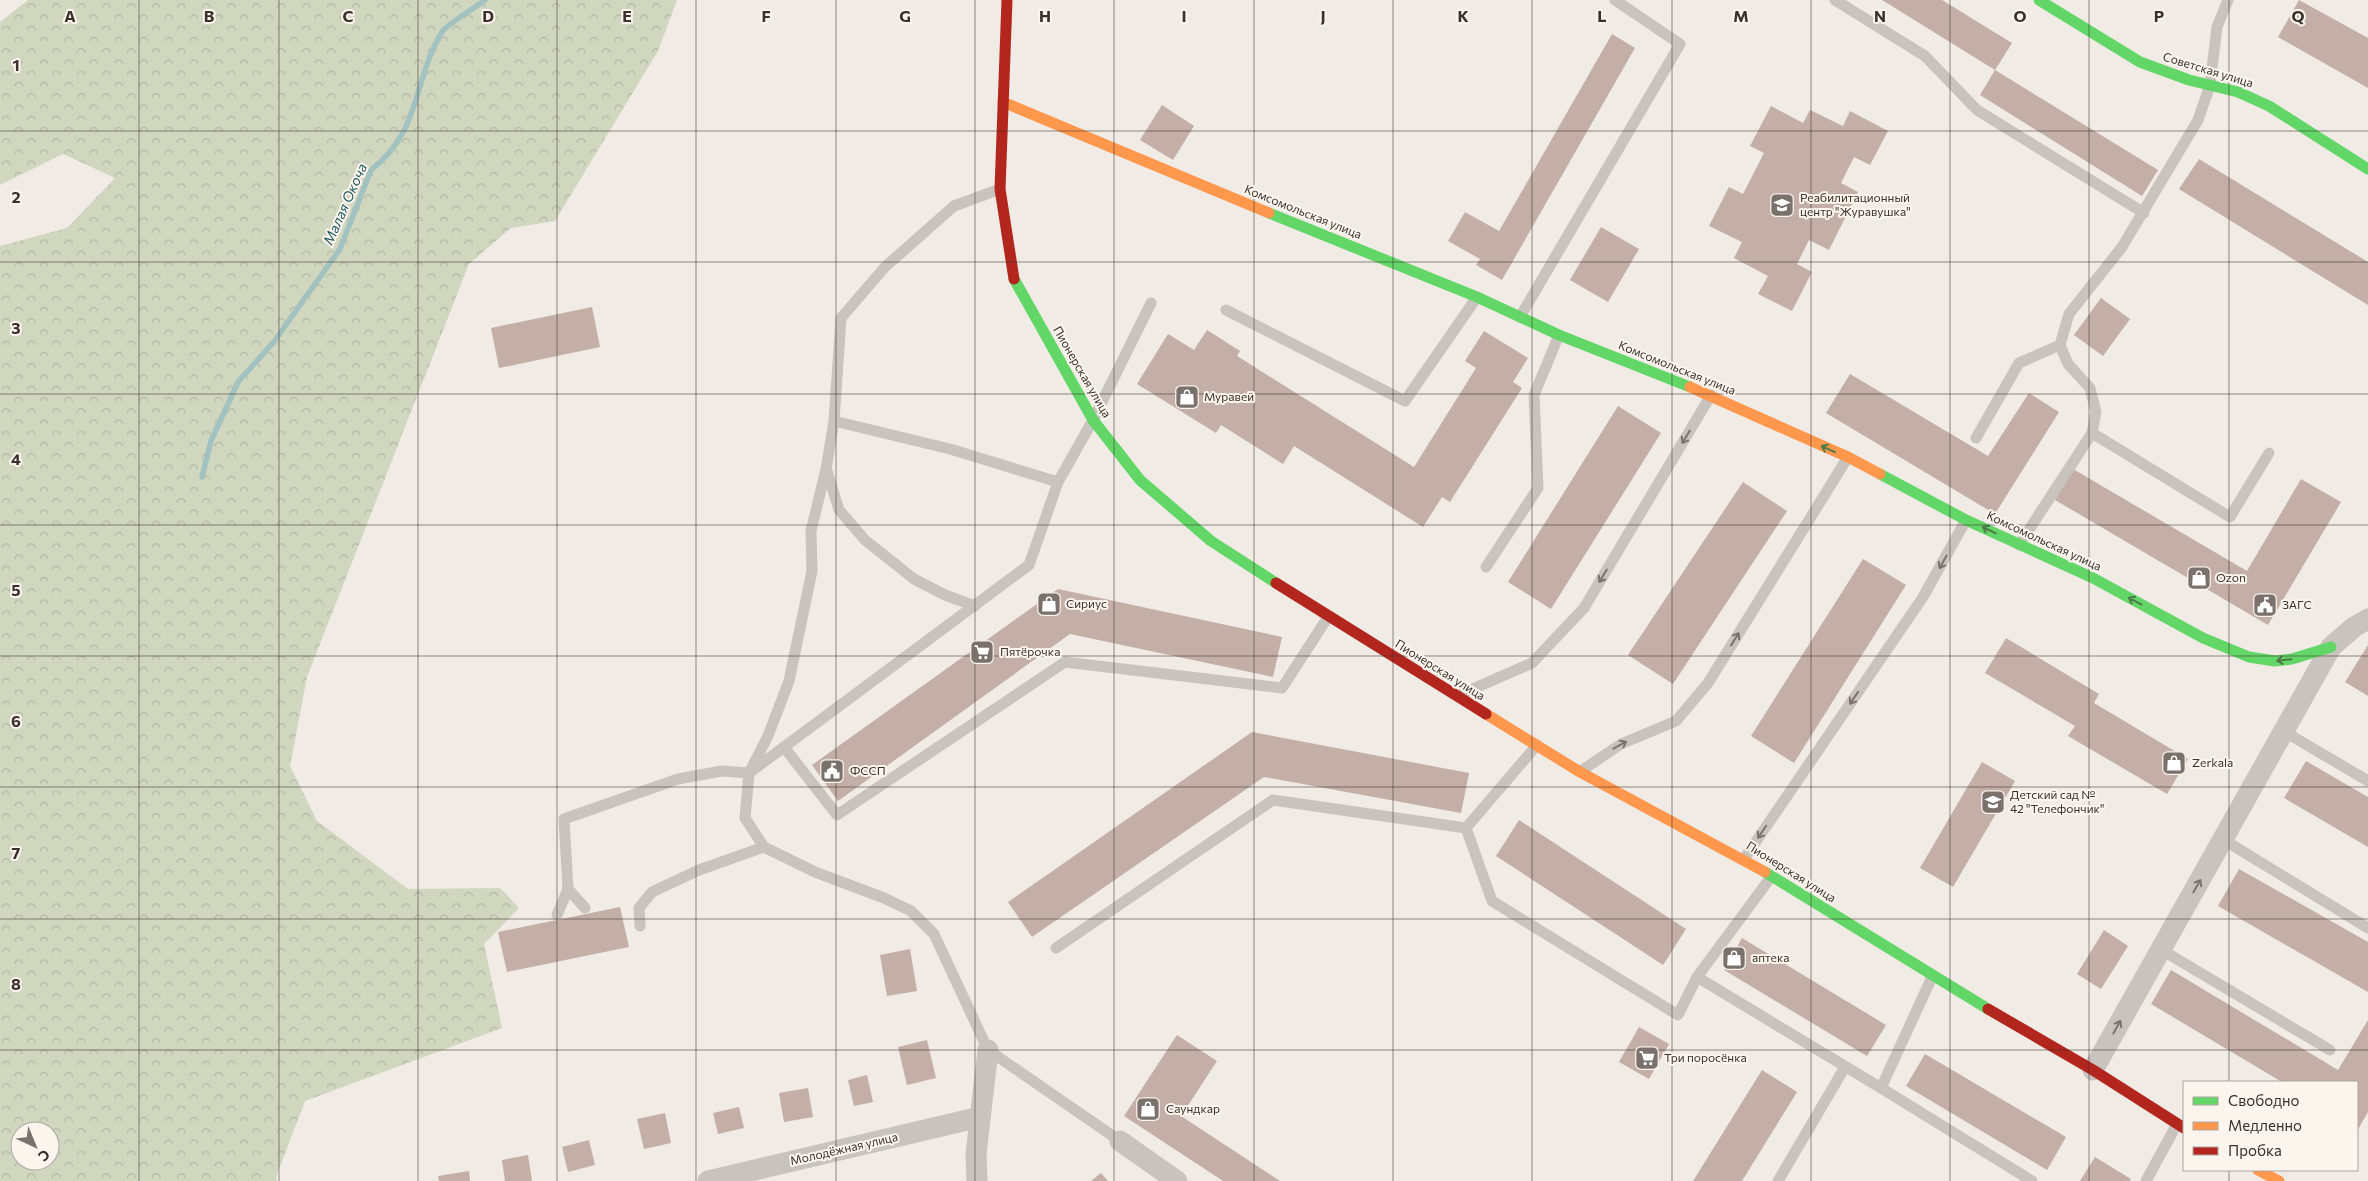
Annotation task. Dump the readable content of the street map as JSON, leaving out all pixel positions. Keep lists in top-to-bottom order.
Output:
{
  "streets": {
    "street": [
      "Советская улица",
      "Комсомольская улица",
      "Пионерская улица",
      "Молодёжная улица"
    ]
  },
  "crossings": [
    ["Комсомольская улица", "Пионерская улица"]
  ],
  "one_way": ["Комсомольская улица"],
  "water": ["Малая Окоча"],
  "places": {
    "school or university": ["Реабилитационный центр \"Журавушка\"", "Детский сад № 42 \"Телефончик\""],
    "shop": [
      "Муравей",
      "Ozon",
      "Сириус",
      "Zerkala",
      "аптека",
      "Саундкар"
    ],
    "public building": ["ЗАГС", "ФССП"],
    "supermarket": ["Пятёрочка", "Три поросёнка"]
  },
  "legend": ["Свободно", "Медленно", "Пробка"],
  "north": "bottom right",
  "grid": {
    "columns": [
      "A",
      "B",
      "C",
      "D",
      "E",
      "F",
      "G",
      "H",
      "I",
      "J",
      "K",
      "L",
      "M",
      "N",
      "O",
      "P",
      "Q"
    ],
    "rows": [
      "1",
      "2",
      "3",
      "4",
      "5",
      "6",
      "7",
      "8"
    ]
  }
}
